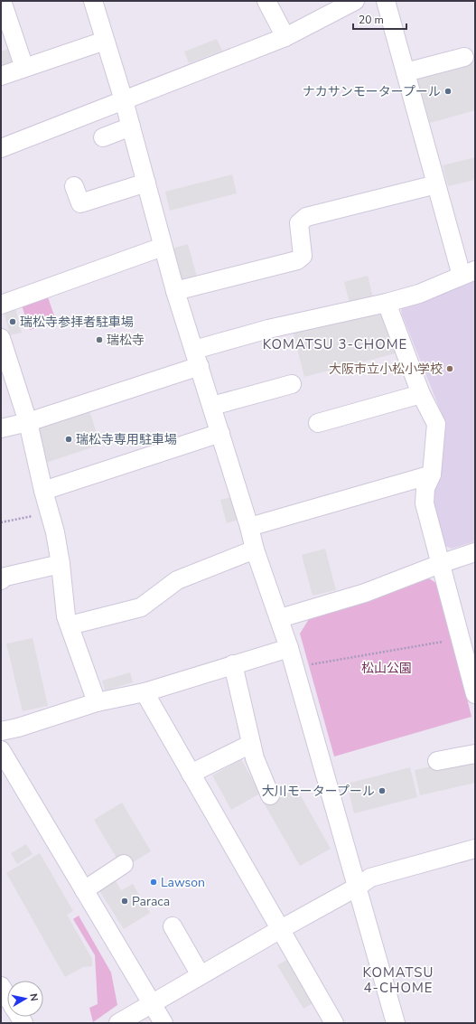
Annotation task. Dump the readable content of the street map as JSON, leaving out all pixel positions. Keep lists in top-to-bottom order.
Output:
{
  "districts": ["KOMATSU 3-CHOME", "KOMATSU 4-CHOME"],
  "parks": ["松山公園"],
  "places": [
    "ナカサンモータープール",
    "瑞松寺参拝者駐車場",
    "瑞松寺",
    "大阪市立小松小学校",
    "瑞松寺専用駐車場",
    "大川モータープール",
    "Lawson",
    "Paraca"
  ],
  "scale_bar": "20 m",
  "north": "right"
}
